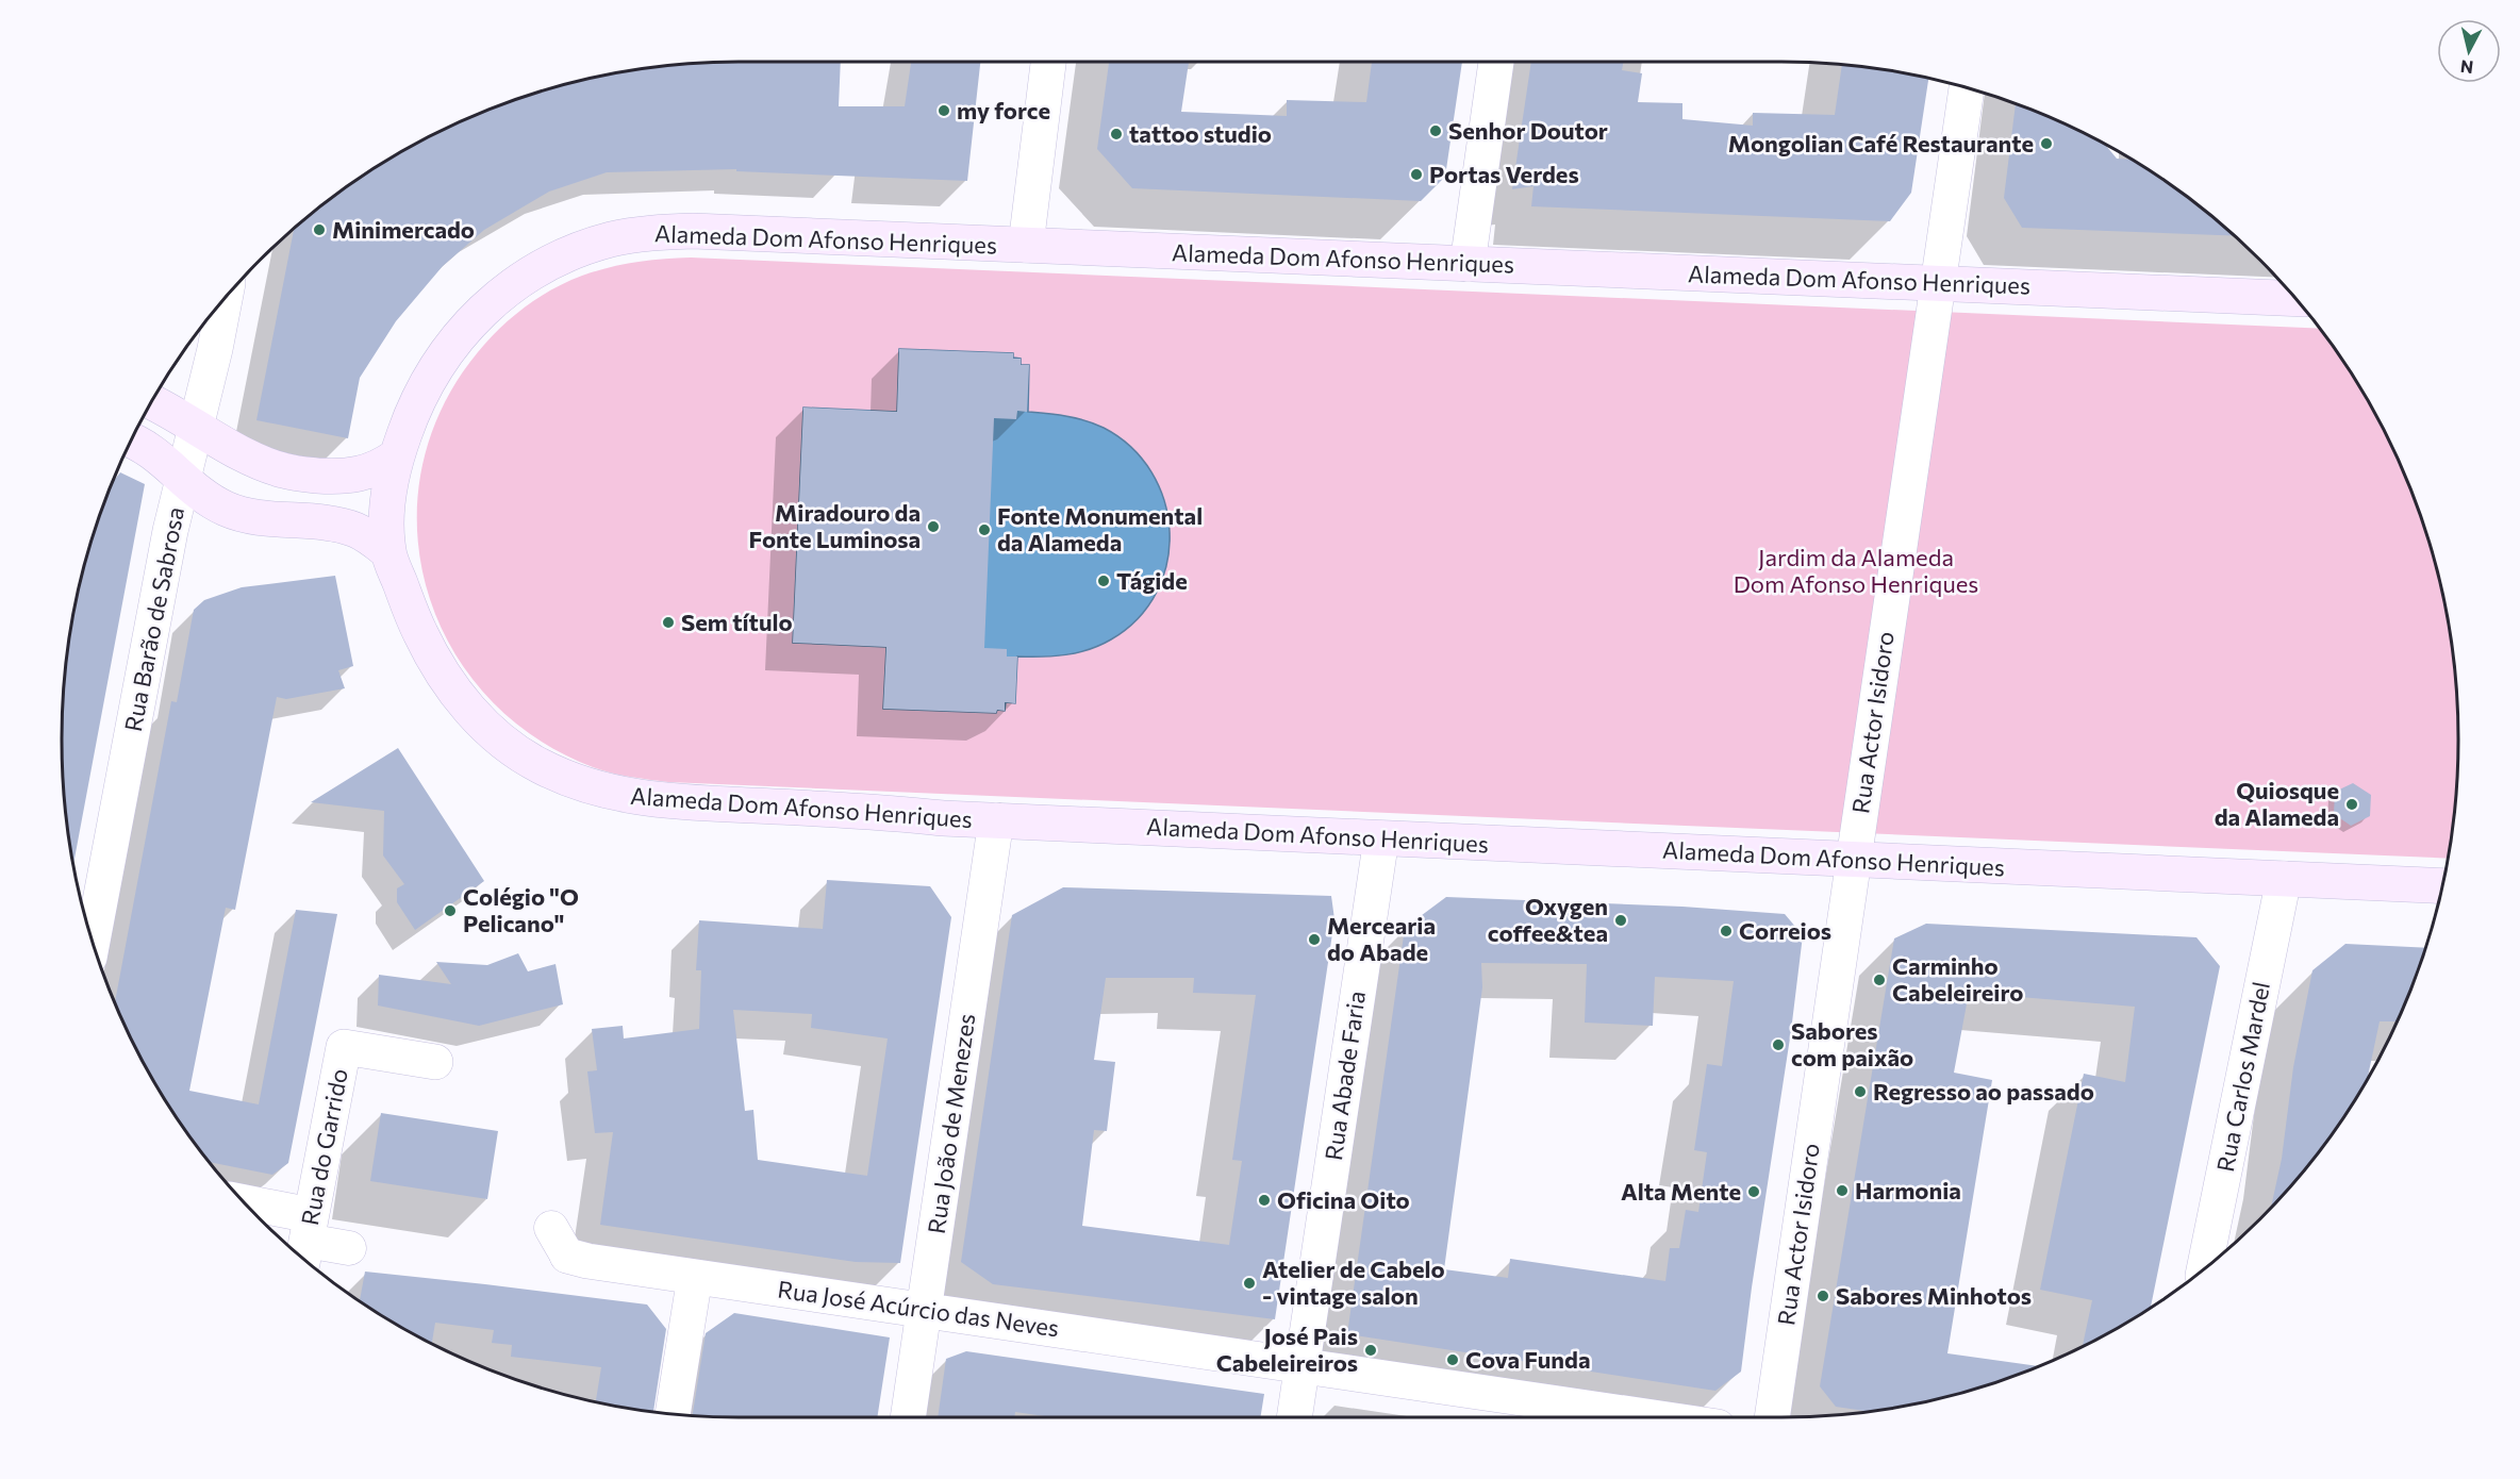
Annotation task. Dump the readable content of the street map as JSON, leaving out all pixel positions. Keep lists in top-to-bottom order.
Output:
{
  "streets": {
    "main road": ["Alameda Dom Afonso Henriques"],
    "street": [
      "Rua Barão de Sabrosa",
      "Rua Actor Isidoro",
      "Rua Abade Faria",
      "Rua Carlos Mardel",
      "Rua João de Menezes",
      "Rua do Garrido",
      "Rua José Acúrcio das Neves"
    ]
  },
  "crossings": [
    ["Alameda Dom Afonso Henriques", "Rua Actor Isidoro"],
    ["Alameda Dom Afonso Henriques", "Rua Abade Faria"],
    ["Alameda Dom Afonso Henriques", "Rua Carlos Mardel"],
    ["Alameda Dom Afonso Henriques", "Rua João de Menezes"],
    ["Rua Abade Faria", "Rua José Acúrcio das Neves"],
    ["Rua João de Menezes", "Rua José Acúrcio das Neves"]
  ],
  "parks": ["Jardim da Alameda Dom Afonso Henriques"],
  "places": [
    "my force",
    "Senhor Doutor",
    "tattoo studio",
    "Mongolian Café Restaurante",
    "Portas Verdes",
    "Minimercado",
    "Miradouro da Fonte Luminosa",
    "Fonte Monumental da Alameda",
    "Tágide",
    "Sem título",
    "Quiosque da Alameda",
    "Colégio \"O Pelicano\"",
    "Oxygen coffee&tea",
    "Correios",
    "Mercearia do Abade",
    "Carminho Cabeleireiro",
    "Sabores com paixão",
    "Regresso ao passado",
    "Harmonia",
    "Alta Mente",
    "Oficina Oito",
    "Atelier de Cabelo - vintage salon",
    "Sabores Minhotos",
    "José Pais Cabeleireiros",
    "Cova Funda"
  ],
  "north": "bottom"
}
